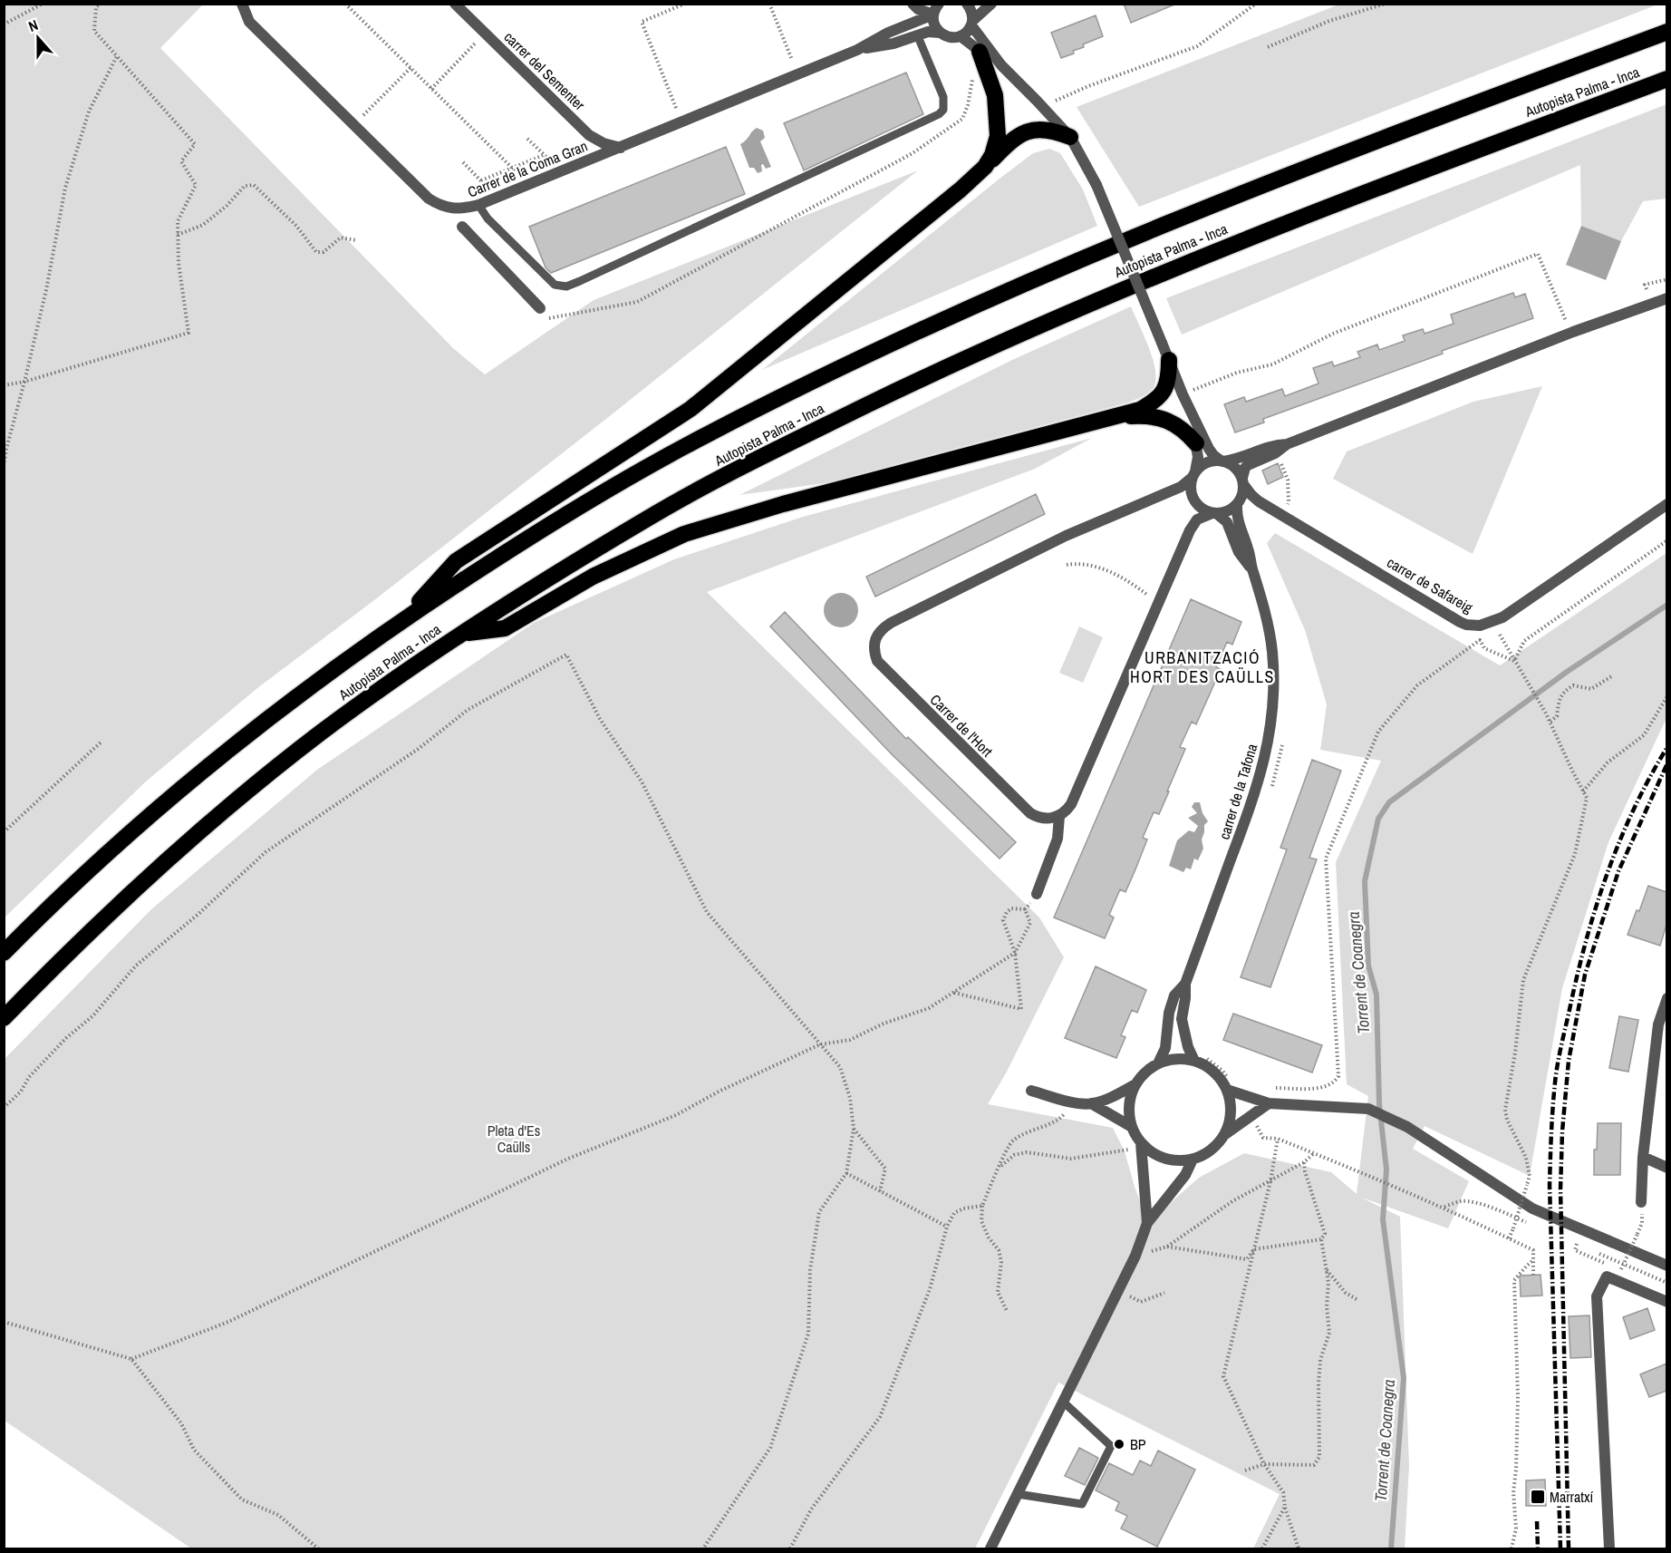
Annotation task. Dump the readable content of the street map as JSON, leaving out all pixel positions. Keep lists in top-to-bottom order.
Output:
{
  "streets": {
    "highway": ["Autopista Palma - Inca"],
    "street": [
      "carrer del Sementer",
      "Carrer de la Coma Gran",
      "carrer de Safareig",
      "Carrer de l'Hort",
      "carrer de la Tafona"
    ]
  },
  "crossings": [
    ["carrer del Sementer", "Carrer de la Coma Gran"],
    ["carrer de Safareig", "Carrer de l'Hort"],
    ["carrer de Safareig", "carrer de la Tafona"],
    ["Carrer de l'Hort", "carrer de la Tafona"]
  ],
  "districts": ["URBANITZACIÓ HORT DES CAÜLLS"],
  "water": ["Torrent de Coanegra"],
  "parks": ["Pleta d'Es Caülls"],
  "places": {
    "other": ["BP"],
    "transit": ["Marratxí"]
  },
  "north": "top"
}
